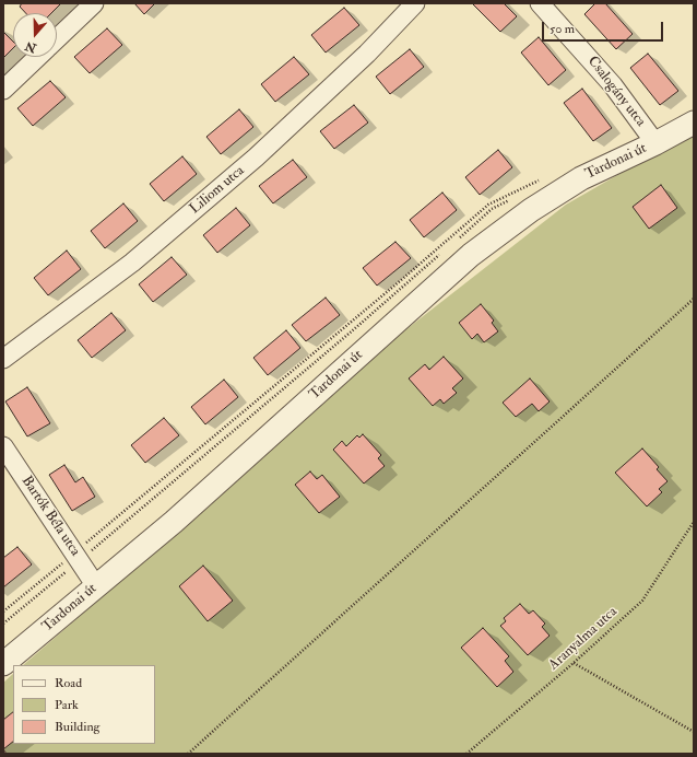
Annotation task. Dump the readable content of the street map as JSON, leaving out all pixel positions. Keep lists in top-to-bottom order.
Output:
{
  "streets": {
    "street": [
      "Csalogány utca",
      "Tardonai út",
      "Liliom utca",
      "Bartók Béla utca"
    ],
    "path": ["Aranyalma utca"]
  },
  "crossings": [
    ["Csalogány utca", "Tardonai út"],
    ["Tardonai út", "Bartók Béla utca"]
  ],
  "legend": ["Road", "Park", "Building"],
  "scale_bar": "50 m",
  "north": "bottom"
}
